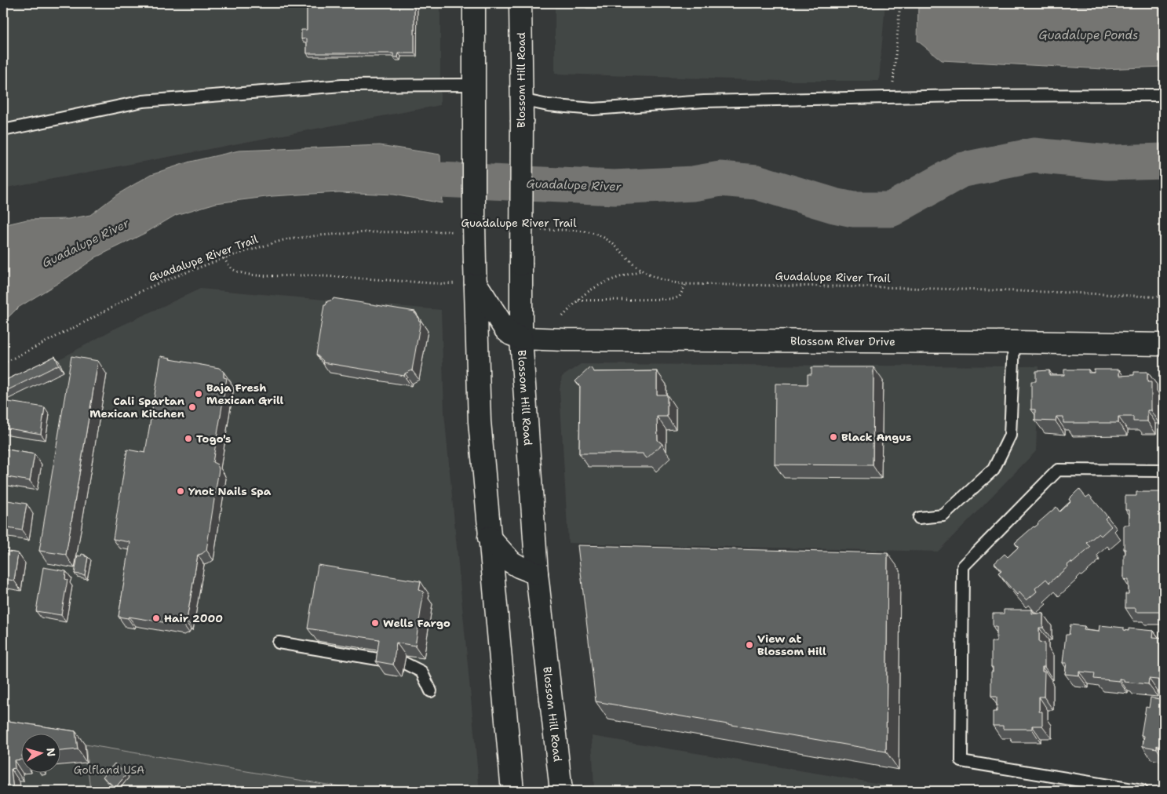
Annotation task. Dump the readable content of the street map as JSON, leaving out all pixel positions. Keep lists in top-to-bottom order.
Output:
{
  "streets": {
    "main road": ["Blossom Hill Road", "Blossom River Drive"],
    "path": ["Guadalupe River Trail"]
  },
  "crossings": [
    ["Blossom Hill Road", "Blossom River Drive"]
  ],
  "water": ["Guadalupe Ponds", "Guadalupe River"],
  "parks": ["Golfland USA"],
  "places": [
    "Baja Fresh Mexican Grill",
    "Cali Spartan Mexican Kitchen",
    "Black Angus",
    "Togo's",
    "Ynot Nails Spa",
    "Hair 2000",
    "Wells Fargo",
    "View at Blossom Hill"
  ],
  "north": "right"
}
